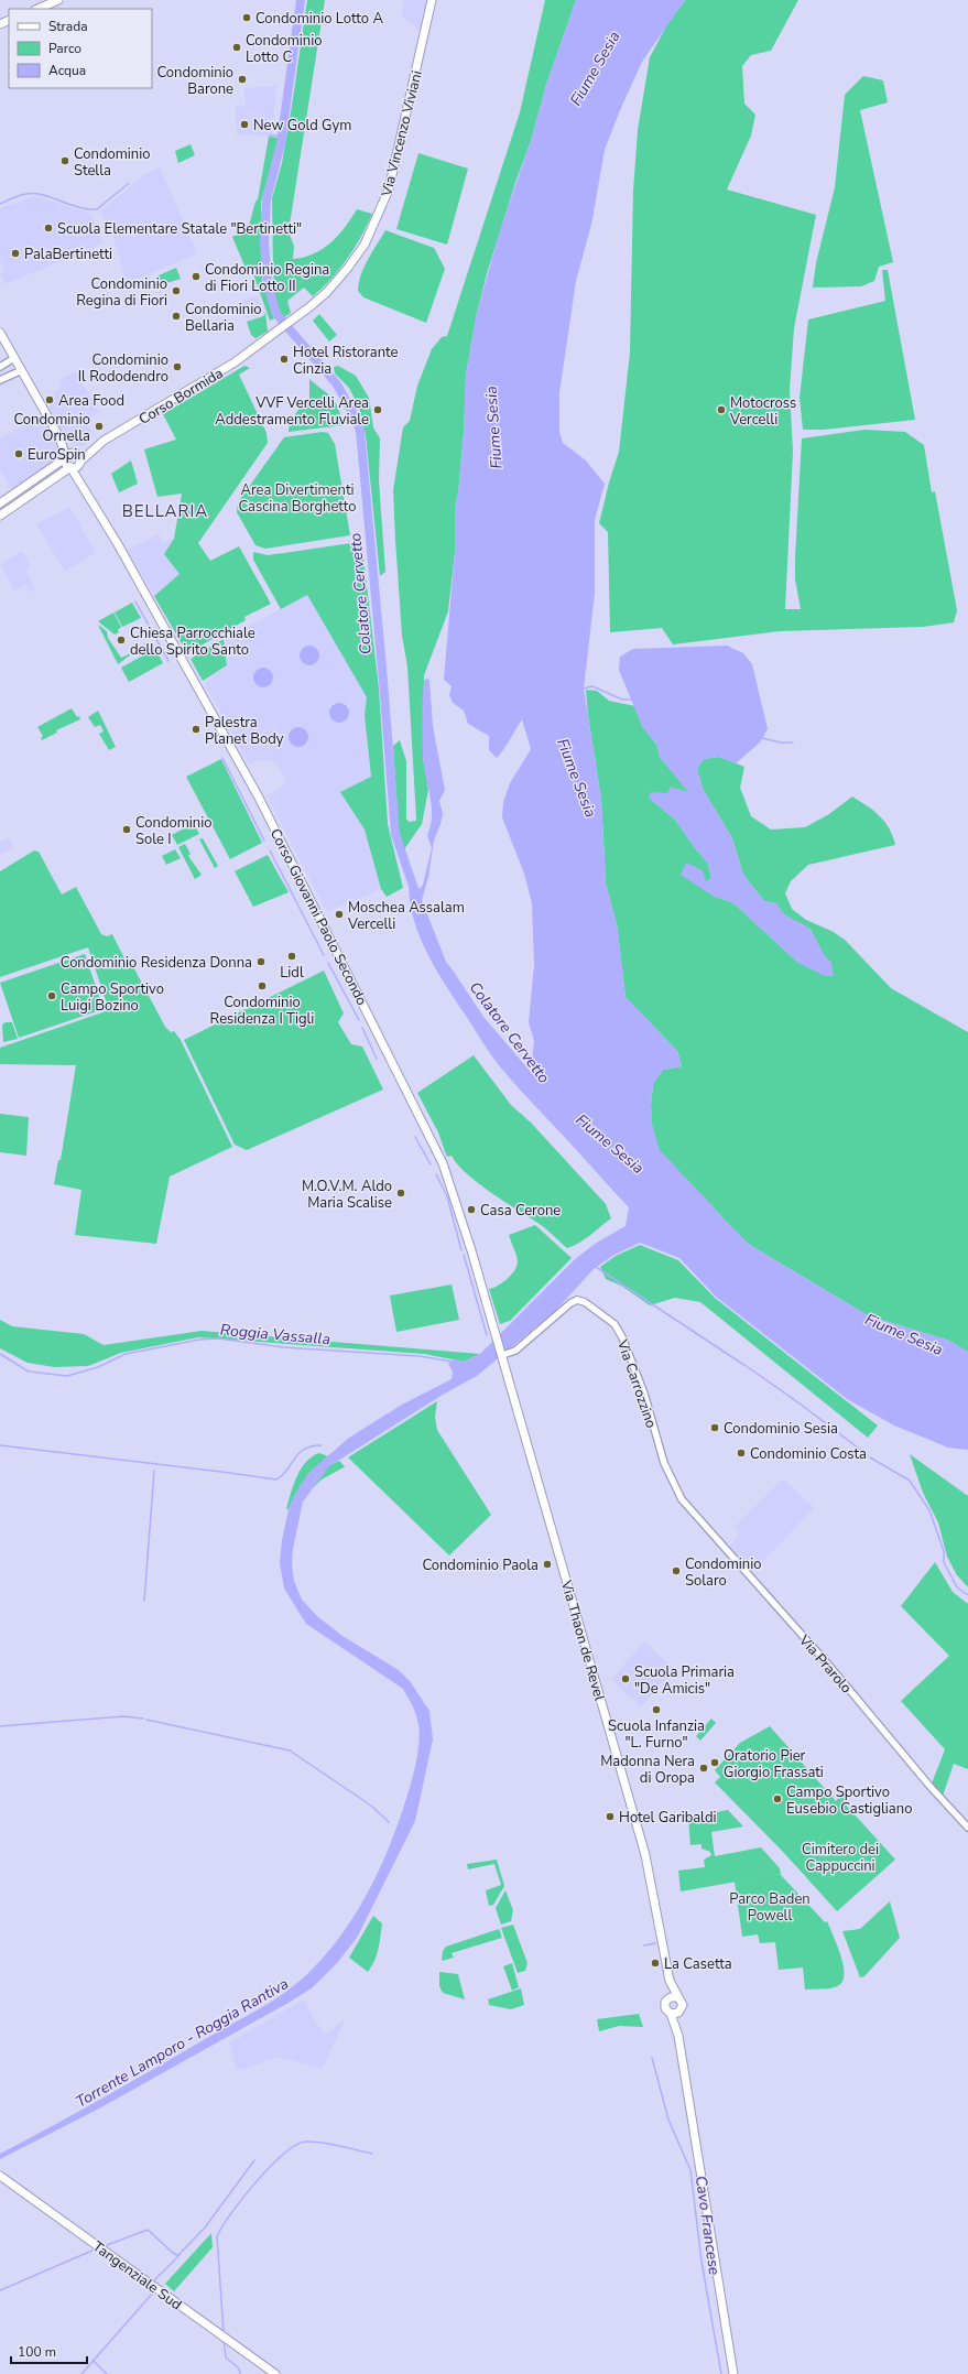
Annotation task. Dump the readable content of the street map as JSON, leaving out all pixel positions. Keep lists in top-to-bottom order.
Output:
{
  "streets": {
    "main road": [
      "Via Vincenzo Viviani",
      "Corso Bormida",
      "Corso Giovanni Paolo Secondo",
      "Via Thaon de Revel",
      "Tangenziale Sud"
    ],
    "street": ["Via Carrozzino", "Via Prarolo"]
  },
  "crossings": [
    ["Via Vincenzo Viviani", "Corso Bormida"],
    ["Corso Bormida", "Corso Giovanni Paolo Secondo"],
    ["Corso Giovanni Paolo Secondo", "Via Carrozzino"],
    ["Corso Giovanni Paolo Secondo", "Via Thaon de Revel"],
    ["Via Carrozzino", "Via Thaon de Revel"],
    ["Via Carrozzino", "Via Prarolo"]
  ],
  "districts": ["BELLARIA"],
  "water": [
    "Fiume Sesia",
    "Colatore Cervetto",
    "Roggia Vassalla",
    "Torrente Lamporo - Roggia Rantiva",
    "Cavo Francese"
  ],
  "parks": ["Area Divertimenti Cascina Borghetto", "Cimitero dei Cappuccini", "Parco Baden Powell"],
  "places": [
    "Condominio Lotto A",
    "Condominio Lotto C",
    "Condominio Barone",
    "New Gold Gym",
    "Condominio Stella",
    "Scuola Elementare Statale \"Bertinetti\"",
    "PalaBertinetti",
    "Condominio Regina di Fiori Lotto II",
    "Condominio Regina di Fiori",
    "Condominio Bellaria",
    "Hotel Ristorante Cinzia",
    "Condominio Il Rododendro",
    "Area Food",
    "VVF Vercelli Area Addestramento Fluviale",
    "Motocross Vercelli",
    "Condominio Ornella",
    "EuroSpin",
    "Chiesa Parrocchiale dello Spirito Santo",
    "Palestra Planet Body",
    "Condominio Sole I",
    "Moschea Assalam Vercelli",
    "Lidl",
    "Condominio Residenza Donna",
    "Condominio Residenza I Tigli",
    "Campo Sportivo Luigi Bozino",
    "M.O.V.M. Aldo Maria Scalise",
    "Casa Cerone",
    "Condominio Sesia",
    "Condominio Costa",
    "Condominio Paola",
    "Condominio Solaro",
    "Scuola Primaria \"De Amicis\"",
    "Scuola Infanzia \"L. Furno\"",
    "Oratorio Pier Giorgio Frassati",
    "Madonna Nera di Oropa",
    "Campo Sportivo Eusebio Castigliano",
    "Hotel Garibaldi",
    "La Casetta"
  ],
  "legend": ["Strada", "Parco", "Acqua"],
  "scale_bar": "100 m"
}
